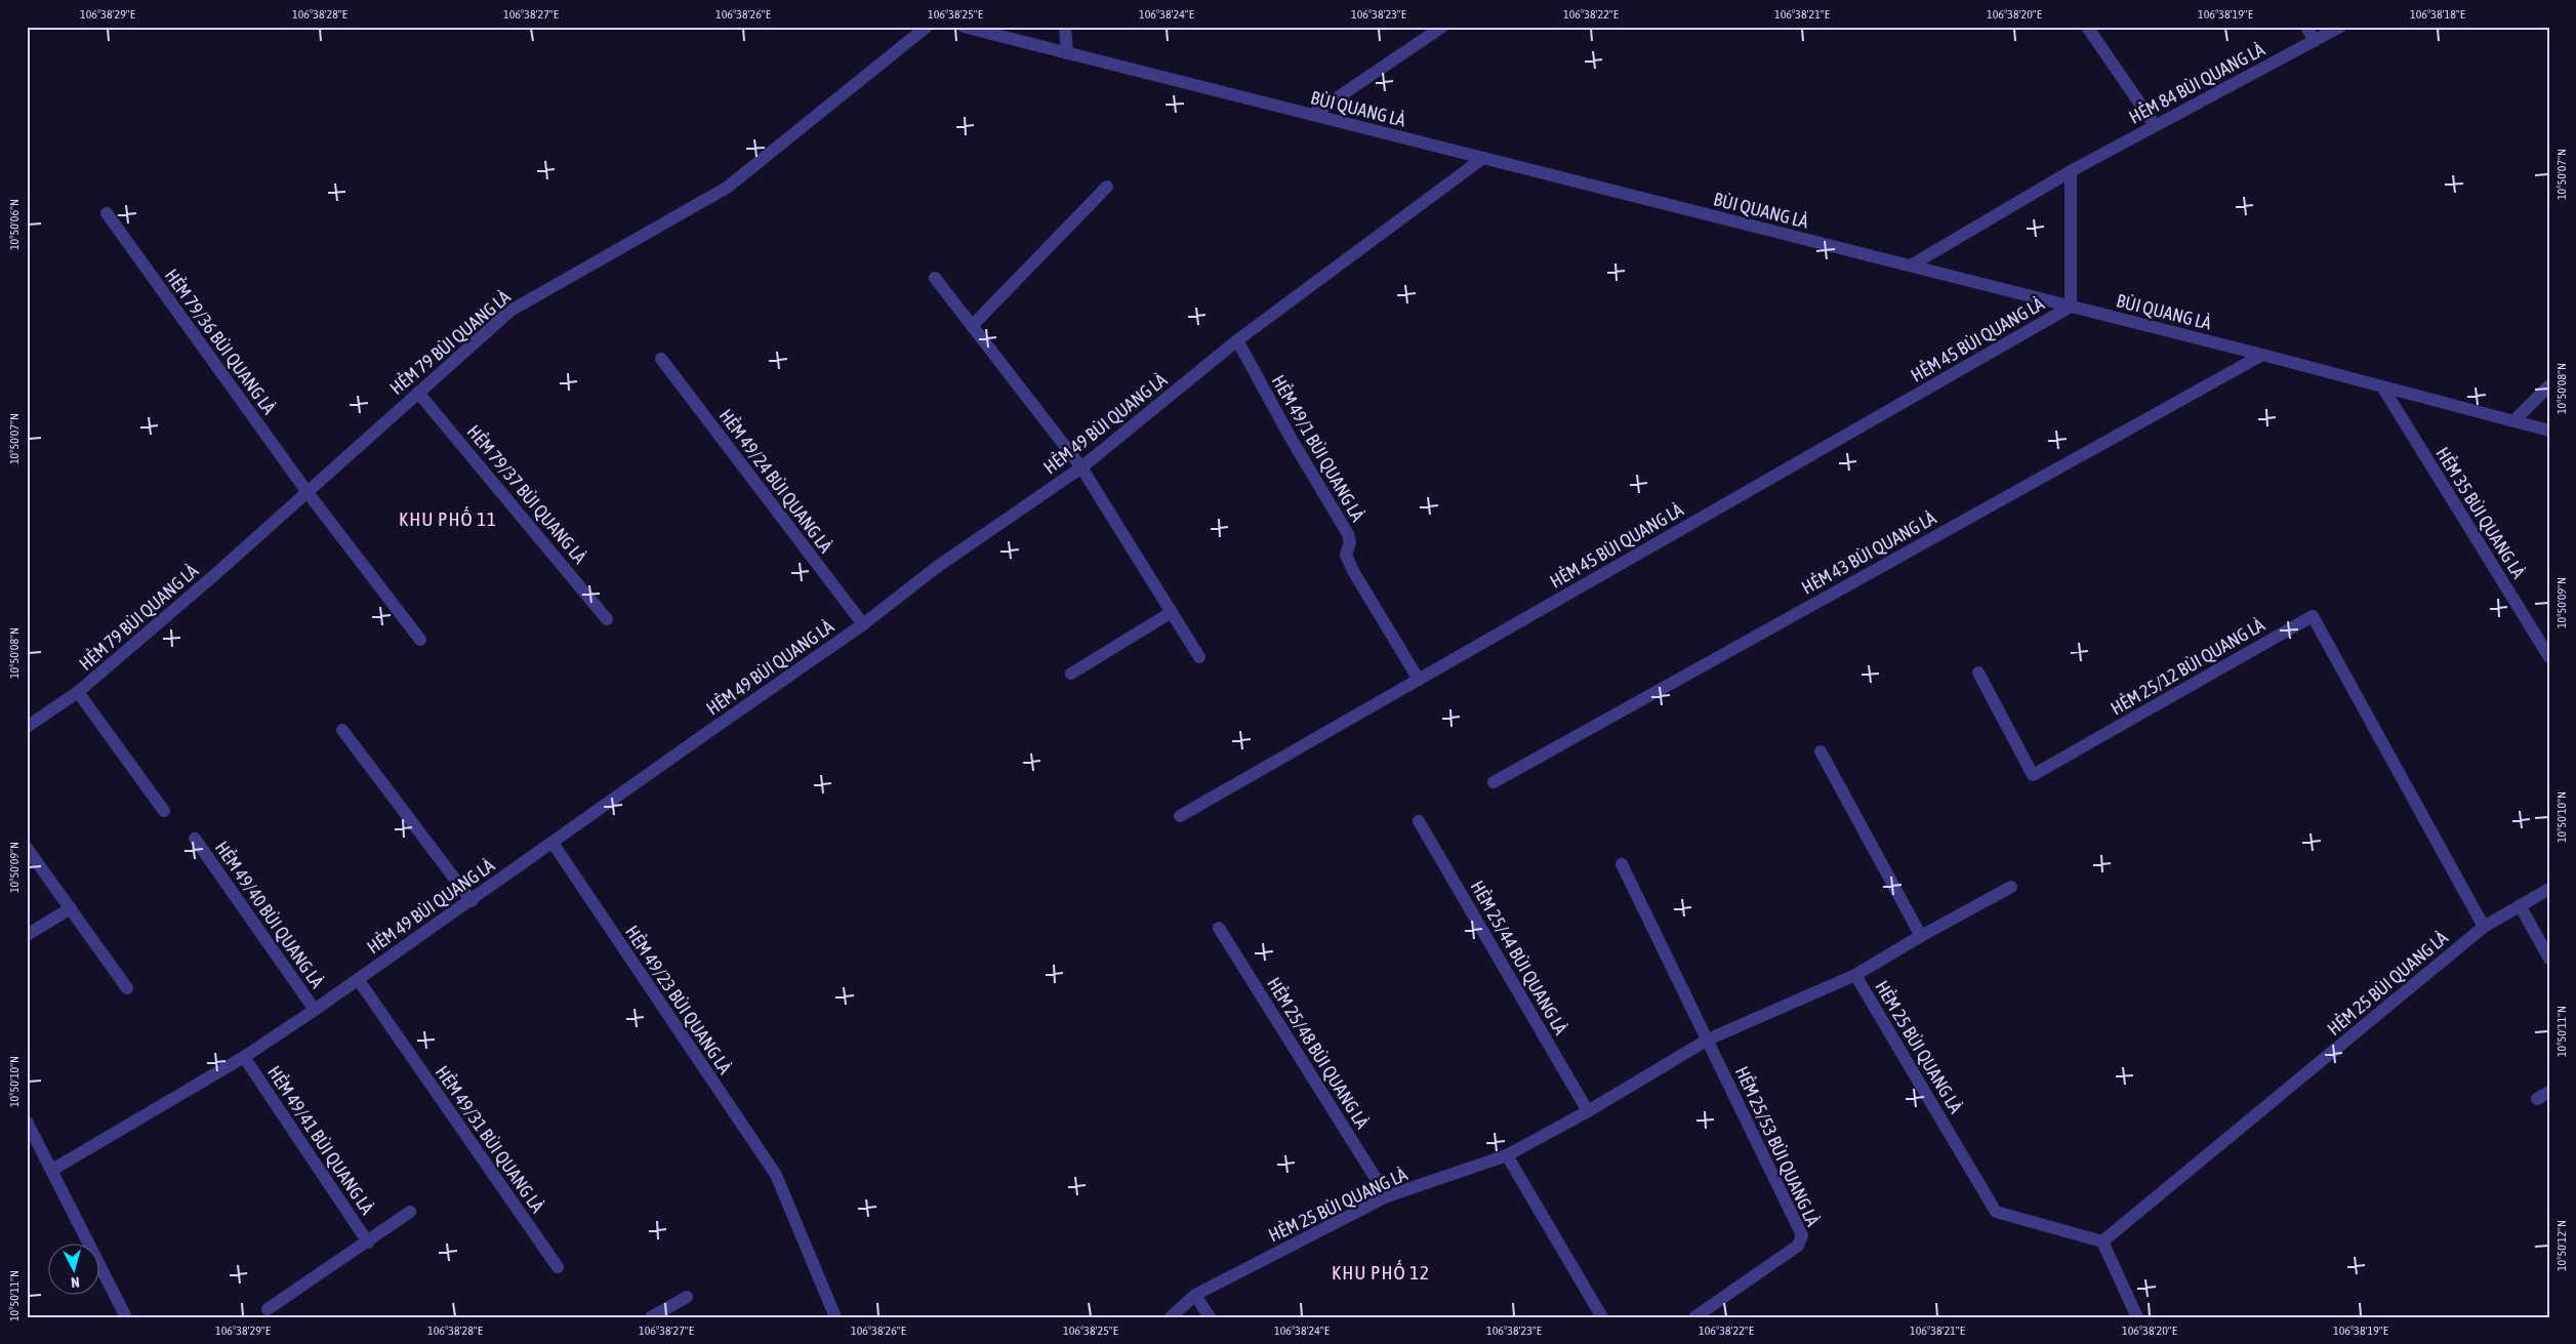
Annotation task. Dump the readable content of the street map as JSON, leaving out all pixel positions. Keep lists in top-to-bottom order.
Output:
{
  "streets": {
    "street": [
      "HẺM 84 BÙI QUANG LÀ",
      "BÙI QUANG LÀ",
      "HẺM 45 BÙI QUANG LÀ",
      "HẺM 79/36 BÙI QUANG LÀ",
      "HẺM 79 BÙI QUANG LÀ",
      "HẺM 49 BÙI QUANG LÀ",
      "HẺM 49/1 BÙI QUANG LÀ",
      "HẺM 49/24 BÙI QUANG LÀ",
      "HẺM 79/37 BÙI QUANG LÀ",
      "HẺM 35 BÙI QUANG LÀ",
      "HẺM 43 BÙI QUANG LÀ",
      "HẺM 25/12 BÙI QUANG LÀ",
      "HẺM 49/40 BÙI QUANG LÀ",
      "HẺM 25/44 BÙI QUANG LÀ",
      "HẺM 25 BÙI QUANG LÀ",
      "HẺM 49/23 BÙI QUANG LÀ",
      "HẺM 25/48 BÙI QUANG LÀ",
      "HẺM 49/31 BÙI QUANG LÀ",
      "HẺM 49/41 BÙI QUANG LÀ",
      "HẺM 25/53 BÙI QUANG LÀ"
    ]
  },
  "crossings": [
    ["HẺM 84 BÙI QUANG LÀ", "BÙI QUANG LÀ"],
    ["BÙI QUANG LÀ", "HẺM 45 BÙI QUANG LÀ"],
    ["BÙI QUANG LÀ", "HẺM 49 BÙI QUANG LÀ"],
    ["BÙI QUANG LÀ", "HẺM 35 BÙI QUANG LÀ"],
    ["BÙI QUANG LÀ", "HẺM 43 BÙI QUANG LÀ"],
    ["HẺM 45 BÙI QUANG LÀ", "HẺM 49/1 BÙI QUANG LÀ"],
    ["HẺM 79/36 BÙI QUANG LÀ", "HẺM 79 BÙI QUANG LÀ"],
    ["HẺM 79 BÙI QUANG LÀ", "HẺM 79/37 BÙI QUANG LÀ"],
    ["HẺM 49 BÙI QUANG LÀ", "HẺM 49/1 BÙI QUANG LÀ"],
    ["HẺM 49 BÙI QUANG LÀ", "HẺM 49/24 BÙI QUANG LÀ"],
    ["HẺM 49 BÙI QUANG LÀ", "HẺM 49/40 BÙI QUANG LÀ"],
    ["HẺM 49 BÙI QUANG LÀ", "HẺM 49/23 BÙI QUANG LÀ"],
    ["HẺM 49 BÙI QUANG LÀ", "HẺM 49/31 BÙI QUANG LÀ"],
    ["HẺM 49 BÙI QUANG LÀ", "HẺM 49/41 BÙI QUANG LÀ"],
    ["HẺM 25/12 BÙI QUANG LÀ", "HẺM 25 BÙI QUANG LÀ"],
    ["HẺM 25/44 BÙI QUANG LÀ", "HẺM 25 BÙI QUANG LÀ"],
    ["HẺM 25 BÙI QUANG LÀ", "HẺM 25/48 BÙI QUANG LÀ"],
    ["HẺM 25 BÙI QUANG LÀ", "HẺM 25/53 BÙI QUANG LÀ"]
  ],
  "districts": ["KHU PHỐ 11", "KHU PHỐ 12"],
  "north": "bottom",
  "coordinates": [
    "106°38'29\"E",
    "106°38'28\"E",
    "106°38'27\"E",
    "106°38'26\"E",
    "106°38'25\"E",
    "106°38'24\"E",
    "106°38'23\"E",
    "106°38'22\"E",
    "106°38'21\"E",
    "106°38'20\"E",
    "106°38'19\"E",
    "106°38'18\"E",
    "10°50'07\"N",
    "10°50'06\"N",
    "10°50'08\"N",
    "10°50'09\"N",
    "10°50'10\"N",
    "10°50'11\"N",
    "10°50'12\"N"
  ]
}
